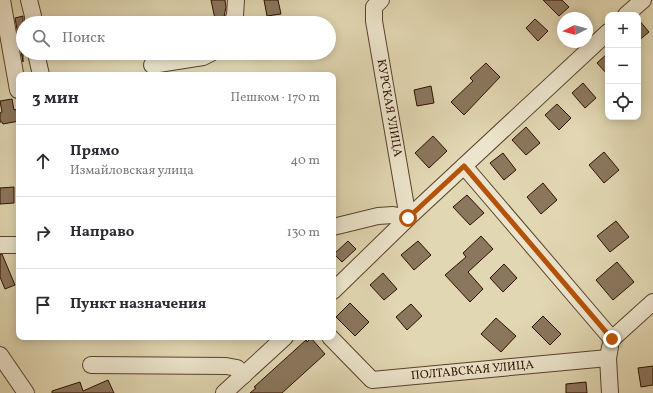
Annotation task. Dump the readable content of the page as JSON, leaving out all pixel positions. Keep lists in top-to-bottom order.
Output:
{
  "streets": {
    "street": ["КУРСКАЯ УЛИЦА", "ПОЛТАВСКАЯ УЛИЦА"]
  },
  "north": "left",
  "page": {
    "map_buttons": ["+", "−"],
    "search": "Поиск",
    "heading": ["3 мин", "Пешком · 170 m"],
    "list": [
      ["Прямо", "Измайловская улица", "40 m"],
      ["Направо", "130 m"],
      "Пункт назначения"
    ]
  }
}
